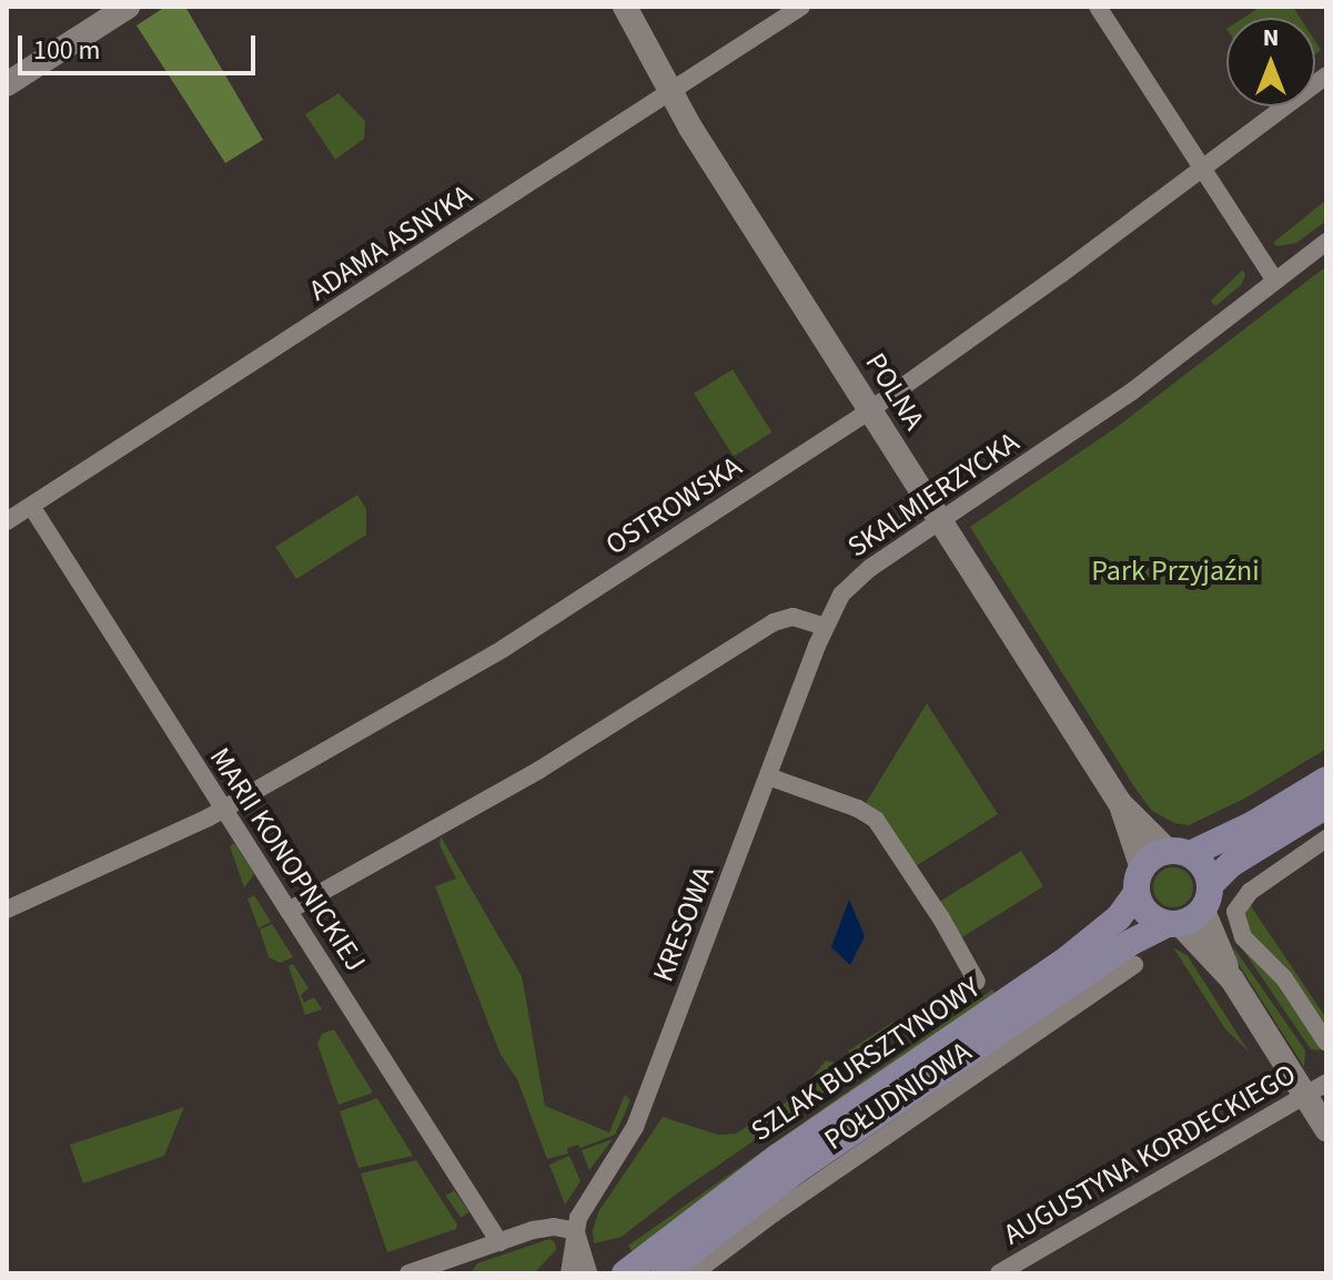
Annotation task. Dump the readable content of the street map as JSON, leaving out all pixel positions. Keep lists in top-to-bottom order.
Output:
{
  "streets": {
    "main road": ["SZLAK BURSZTYNOWY"],
    "street": [
      "ADAMA ASNYKA",
      "POLNA",
      "SKALMIERZYCKA",
      "OSTROWSKA",
      "MARII KONOPNICKIEJ",
      "KRESOWA",
      "POŁUDNIOWA",
      "AUGUSTYNA KORDECKIEGO"
    ]
  },
  "crossings": [
    ["ADAMA ASNYKA", "POLNA"],
    ["ADAMA ASNYKA", "MARII KONOPNICKIEJ"],
    ["POLNA", "SKALMIERZYCKA"],
    ["POLNA", "OSTROWSKA"],
    ["POLNA", "SZLAK BURSZTYNOWY"],
    ["SKALMIERZYCKA", "KRESOWA"],
    ["OSTROWSKA", "MARII KONOPNICKIEJ"]
  ],
  "parks": ["Park Przyjaźni"],
  "scale_bar": "100 m",
  "north": "top"
}
